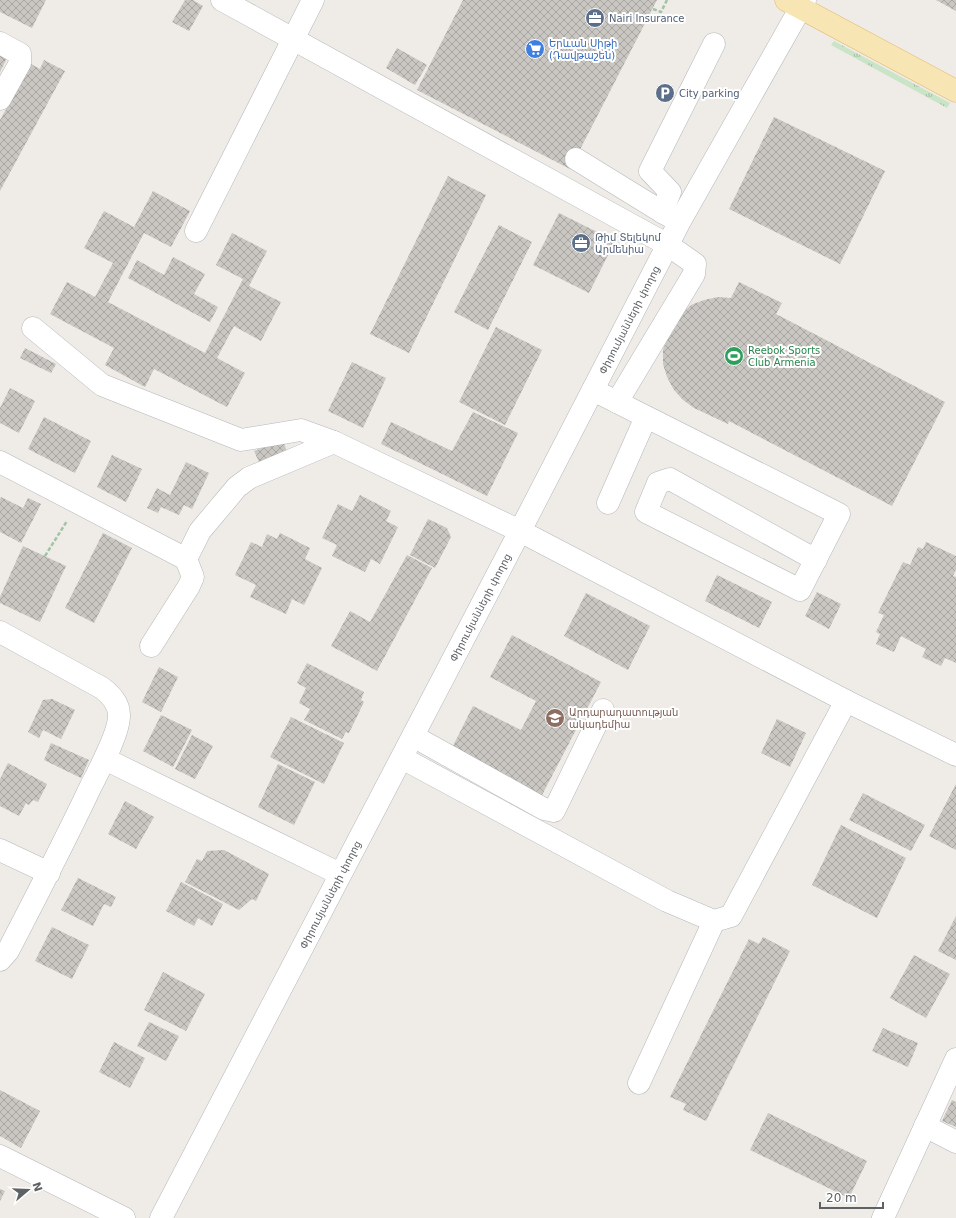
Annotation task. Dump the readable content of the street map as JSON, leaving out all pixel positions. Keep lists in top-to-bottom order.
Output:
{
  "streets": {
    "street": ["Փիրումյանների փողոց"]
  },
  "places": {
    "office": ["Nairi Insurance", "Թիմ Տելեկոմ Արմենիա"],
    "supermarket": ["Երևան Սիթի (Դավթաշեն)"],
    "parking": ["City parking"],
    "sports": ["Reebok Sports Club Armenia"],
    "school or university": ["Արդարադատության ակադեմիա"]
  },
  "scale_bar": "20 m",
  "north": "right"
}
